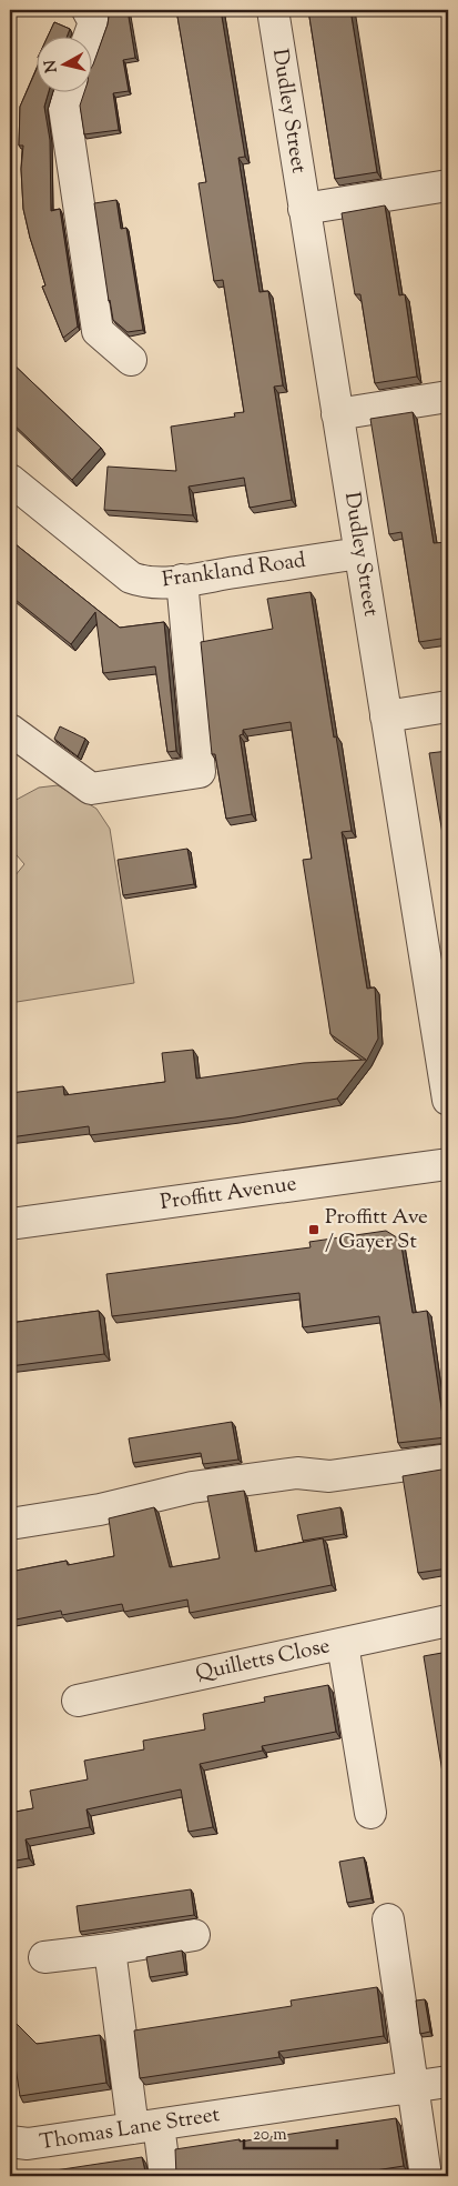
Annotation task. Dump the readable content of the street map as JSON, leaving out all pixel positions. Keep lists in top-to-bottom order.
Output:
{
  "streets": {
    "street": [
      "Dudley Street",
      "Frankland Road",
      "Proffitt Avenue",
      "Quilletts Close",
      "Thomas Lane Street"
    ]
  },
  "crossings": [
    ["Dudley Street", "Frankland Road"]
  ],
  "places": {
    "transit": ["Proffitt Ave / Gayer St"]
  },
  "scale_bar": "20 m",
  "north": "left"
}
